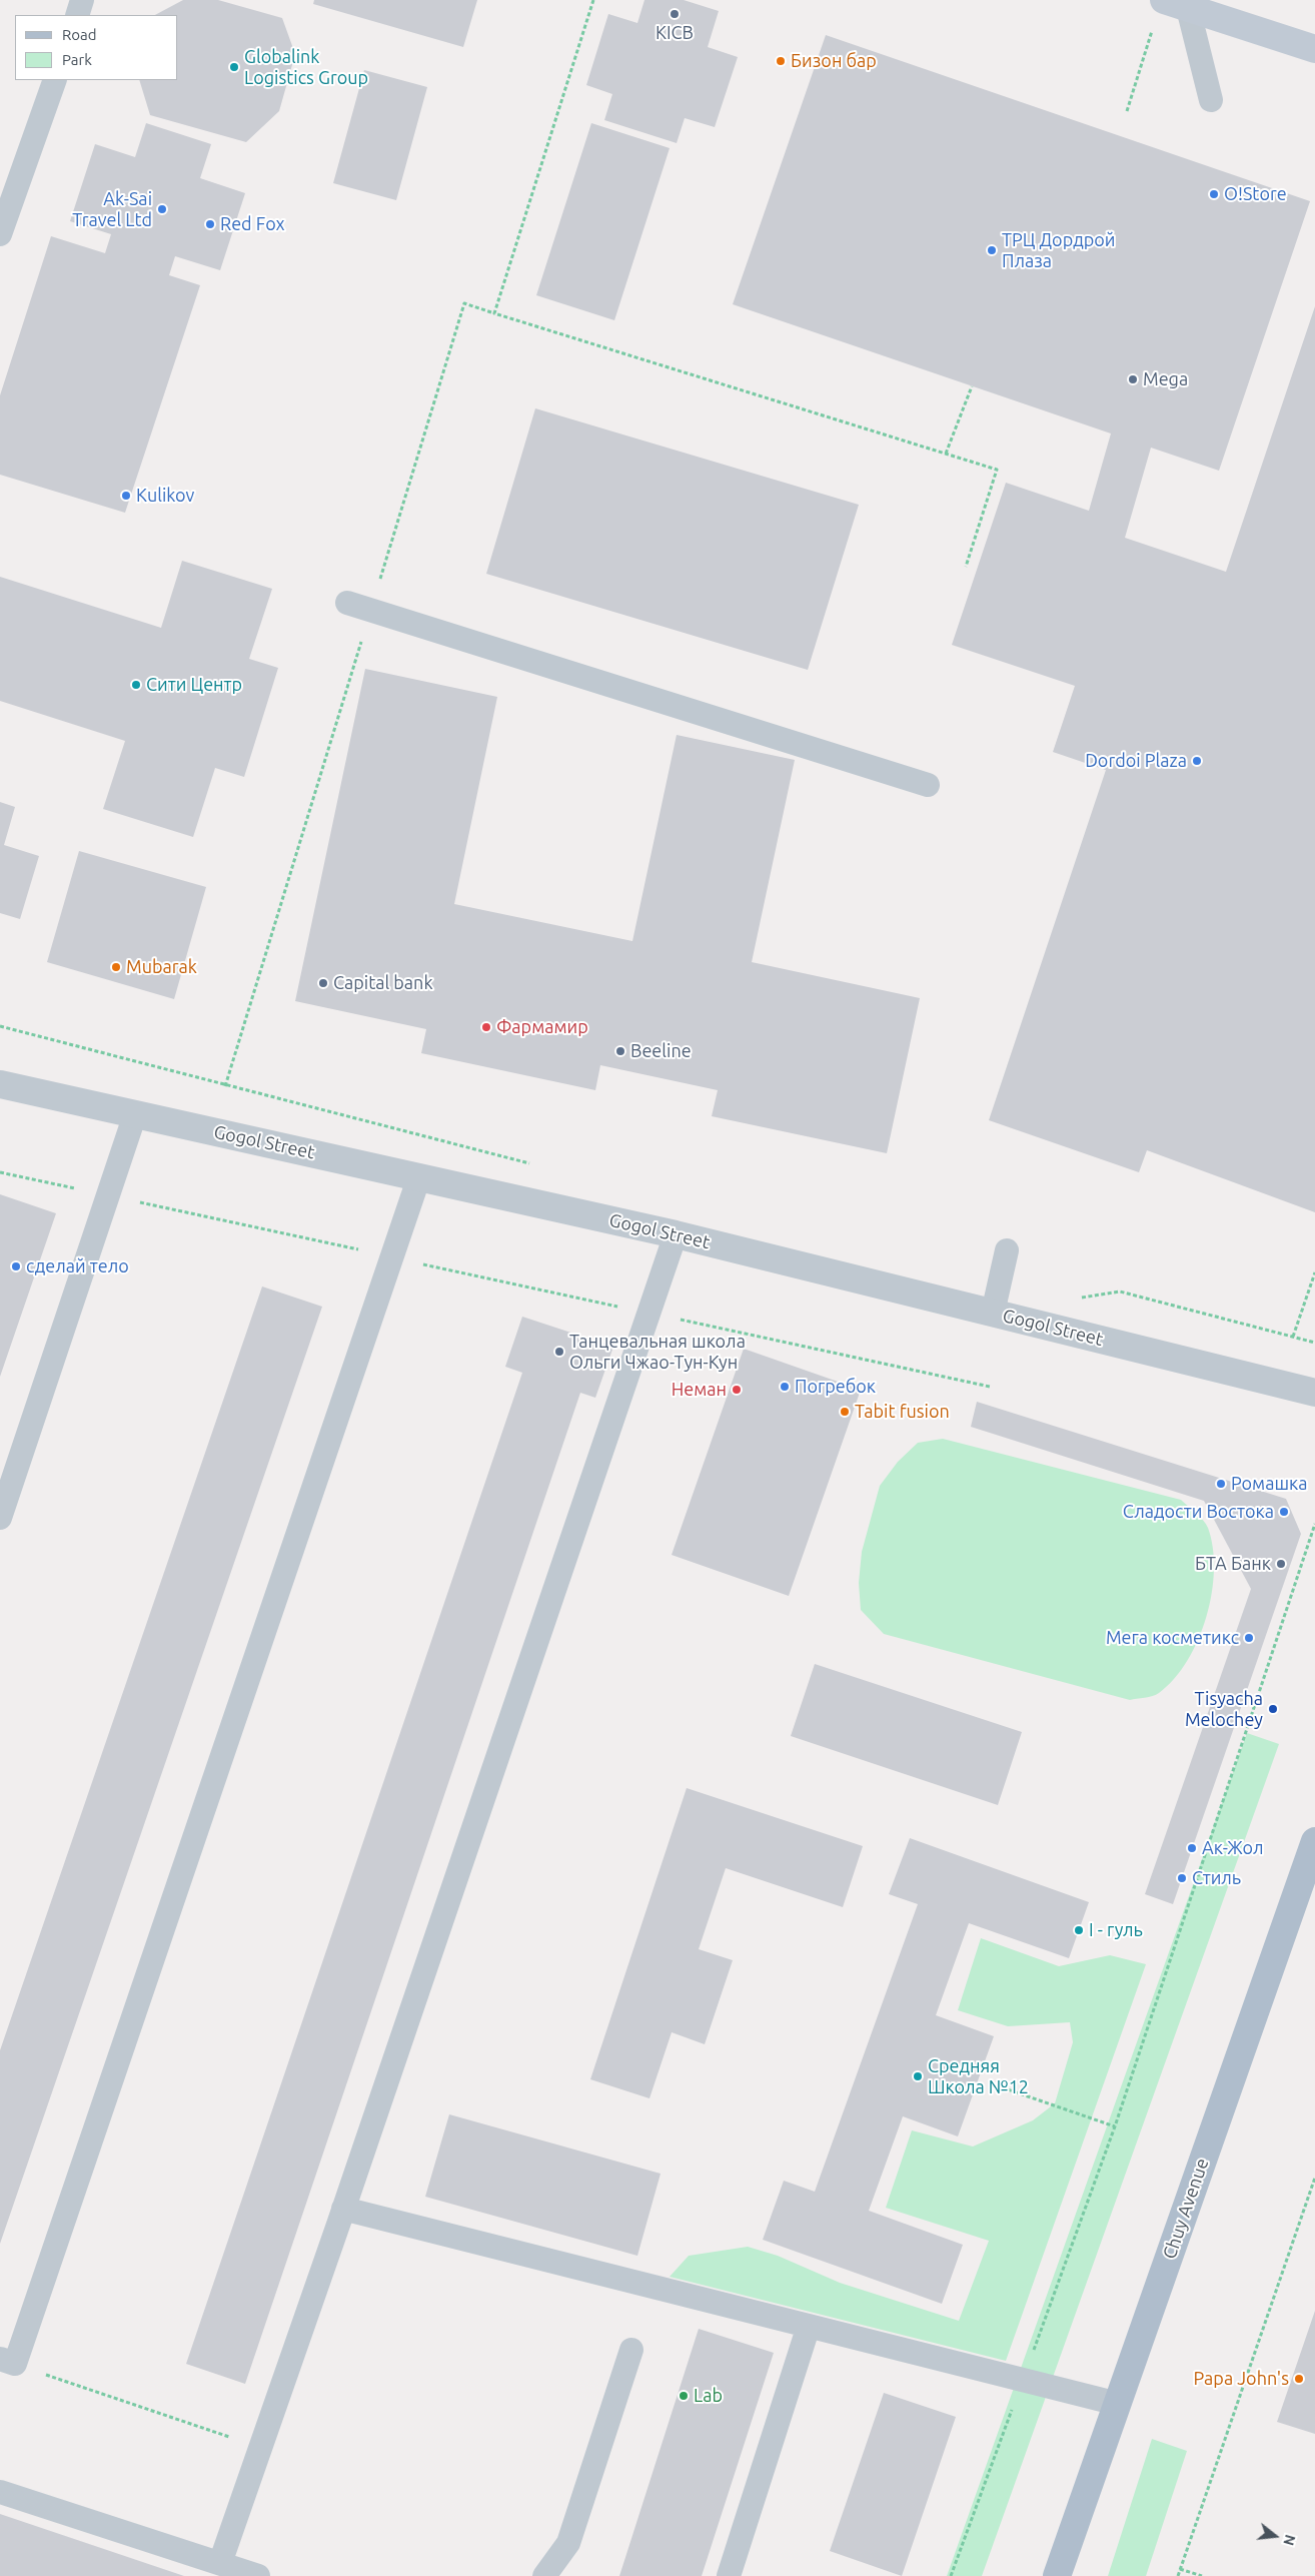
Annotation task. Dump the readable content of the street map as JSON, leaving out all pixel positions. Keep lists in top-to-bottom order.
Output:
{
  "streets": {
    "main road": ["Chuy Avenue"],
    "street": ["Gogol Street"]
  },
  "places": [
    "KICB",
    "Бизон бар",
    "Globalink Logistics Group",
    "O!Store",
    "Ak-Sai Travel Ltd",
    "Red Fox",
    "ТРЦ Дордрой Плаза",
    "Mega",
    "Kulikov",
    "Сити Центр",
    "Dordoi Plaza",
    "Mubarak",
    "Capital bank",
    "Фармамир",
    "Beeline",
    "сделай тело",
    "Танцевальная школа Ольги Чжао-Тун-Кун",
    "Погребок",
    "Неман",
    "Tabit fusion",
    "Ромашка",
    "Сладости Востока",
    "БТА Банк",
    "Мега косметикс",
    "Tisyacha Melochey",
    "Ак-Жол",
    "Стиль",
    "I - гуль",
    "Средняя Школа №12",
    "Papa John's",
    "Lab"
  ],
  "legend": ["Road", "Park"],
  "north": "right"
}
